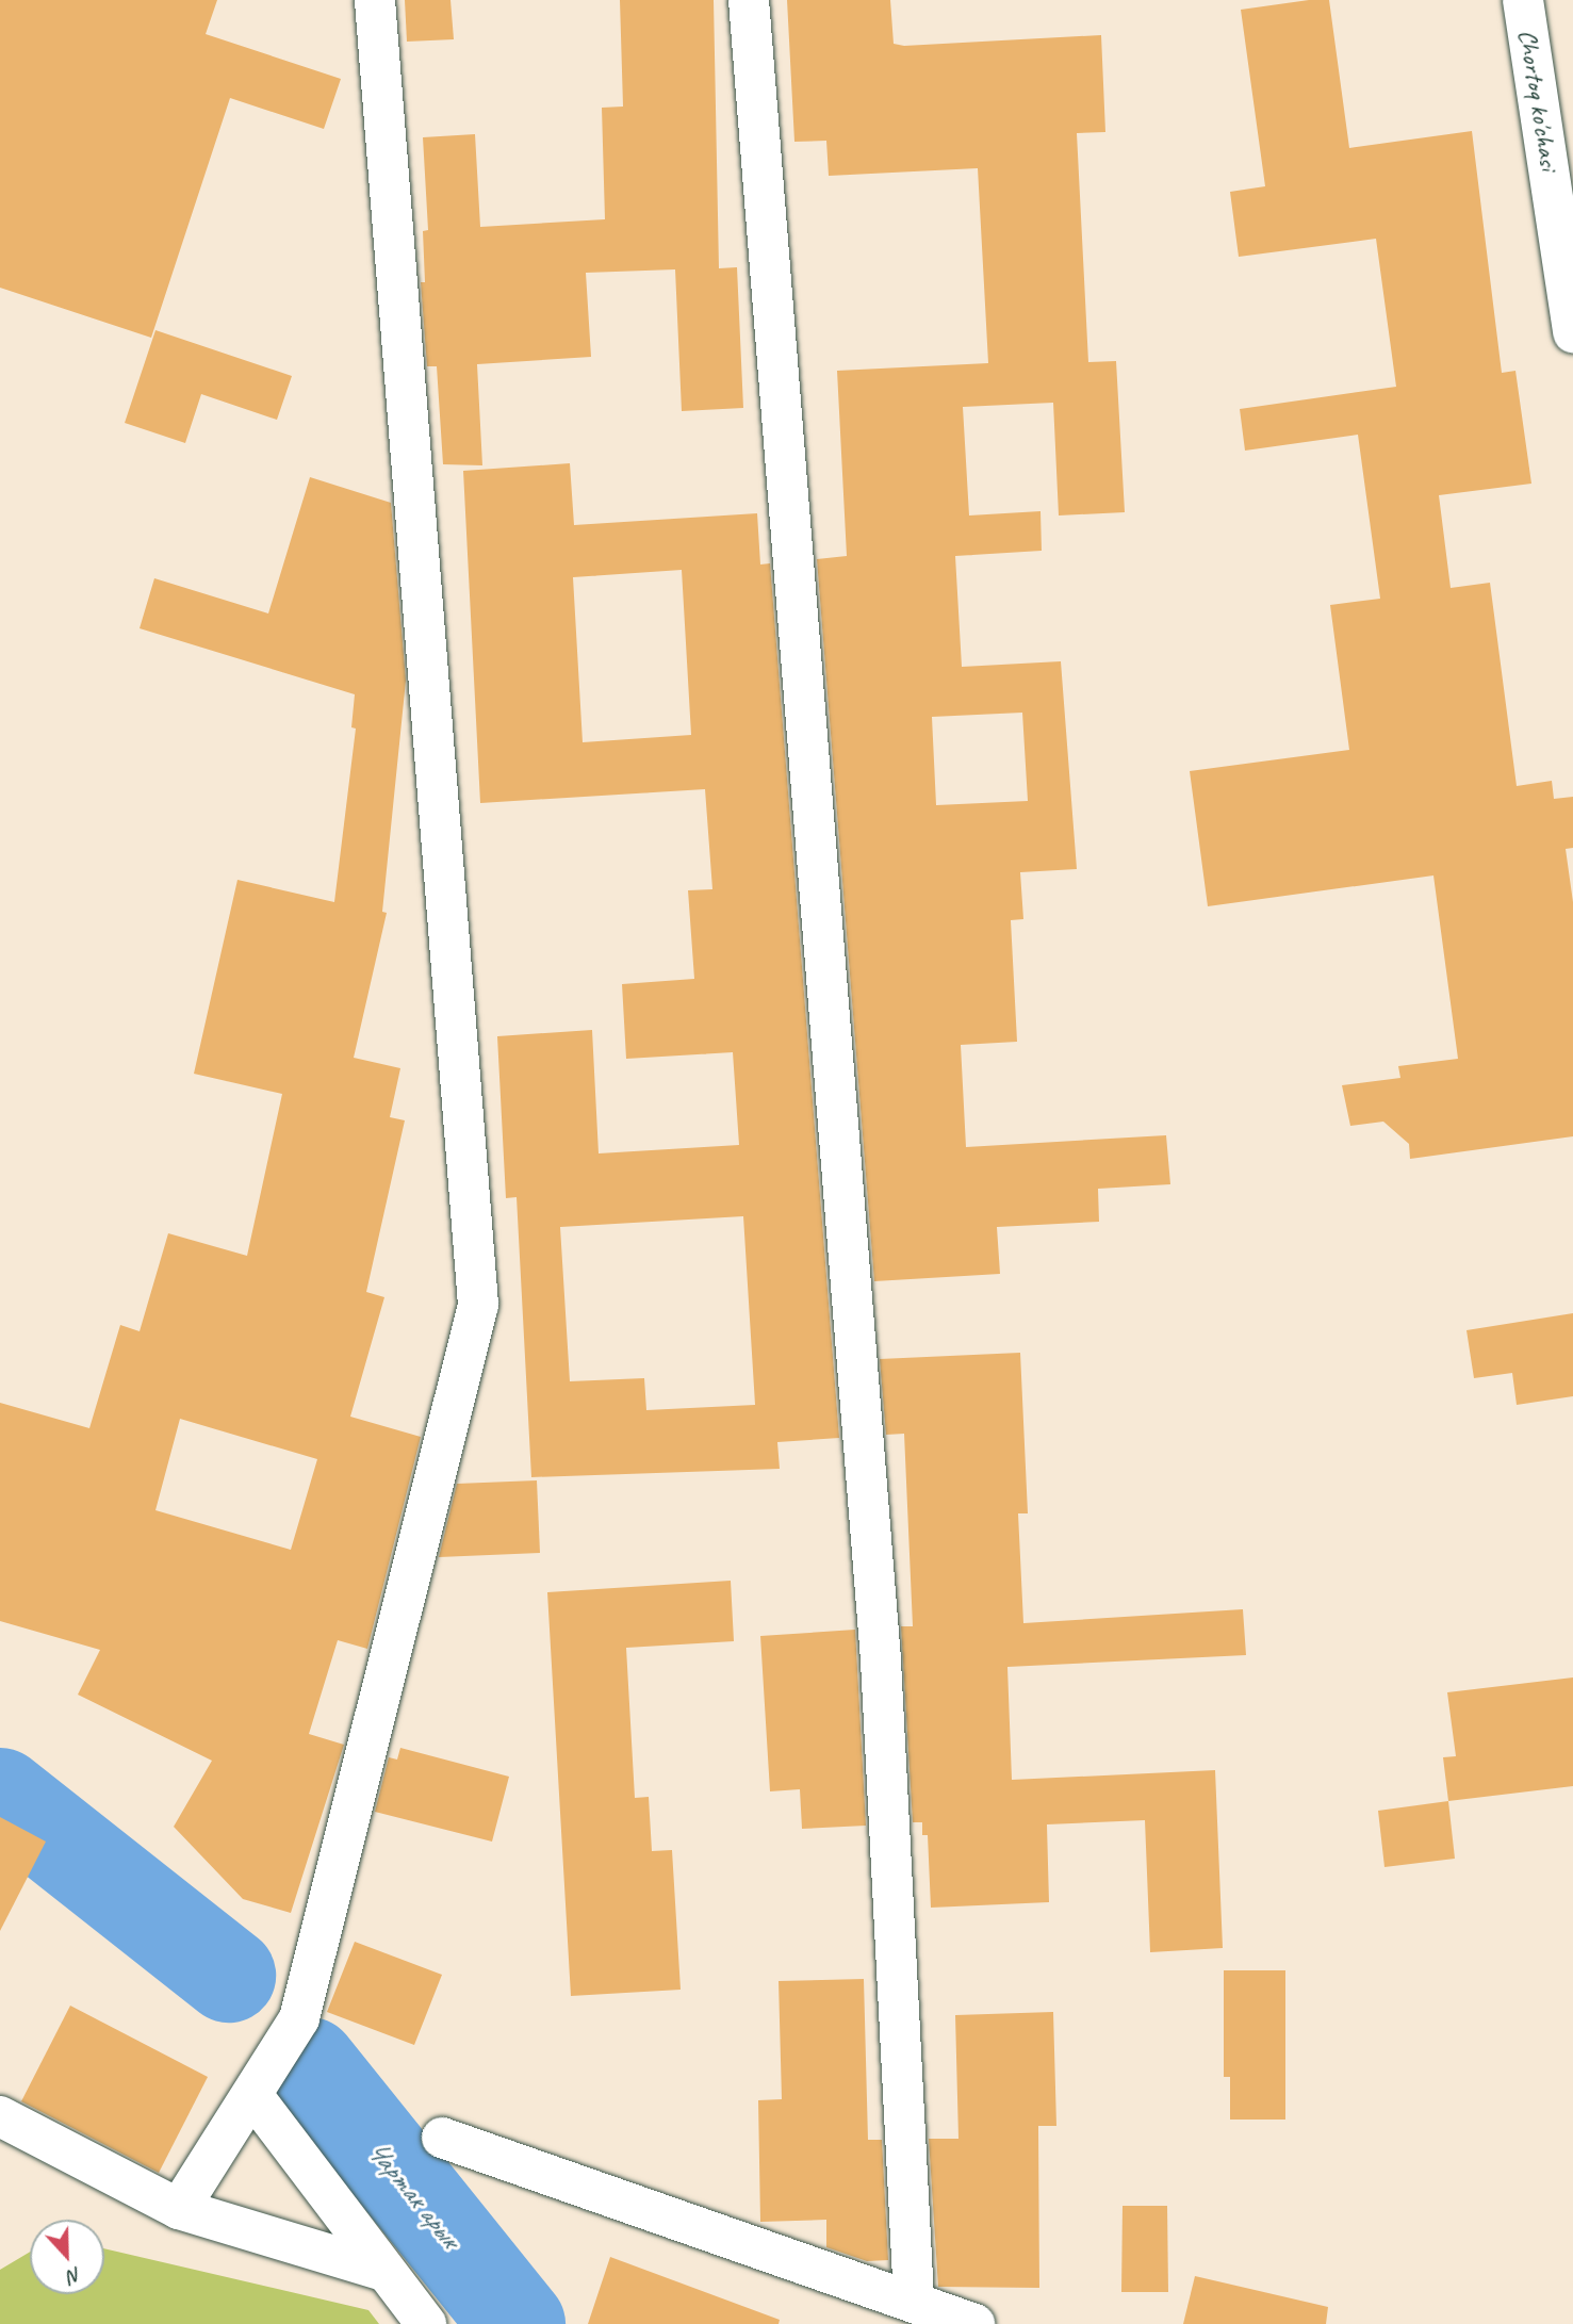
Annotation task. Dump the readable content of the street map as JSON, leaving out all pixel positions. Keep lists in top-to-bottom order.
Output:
{
  "streets": {
    "street": ["Chortoq ko'chasi"]
  },
  "water": ["Чартак арык"],
  "north": "bottom"
}
